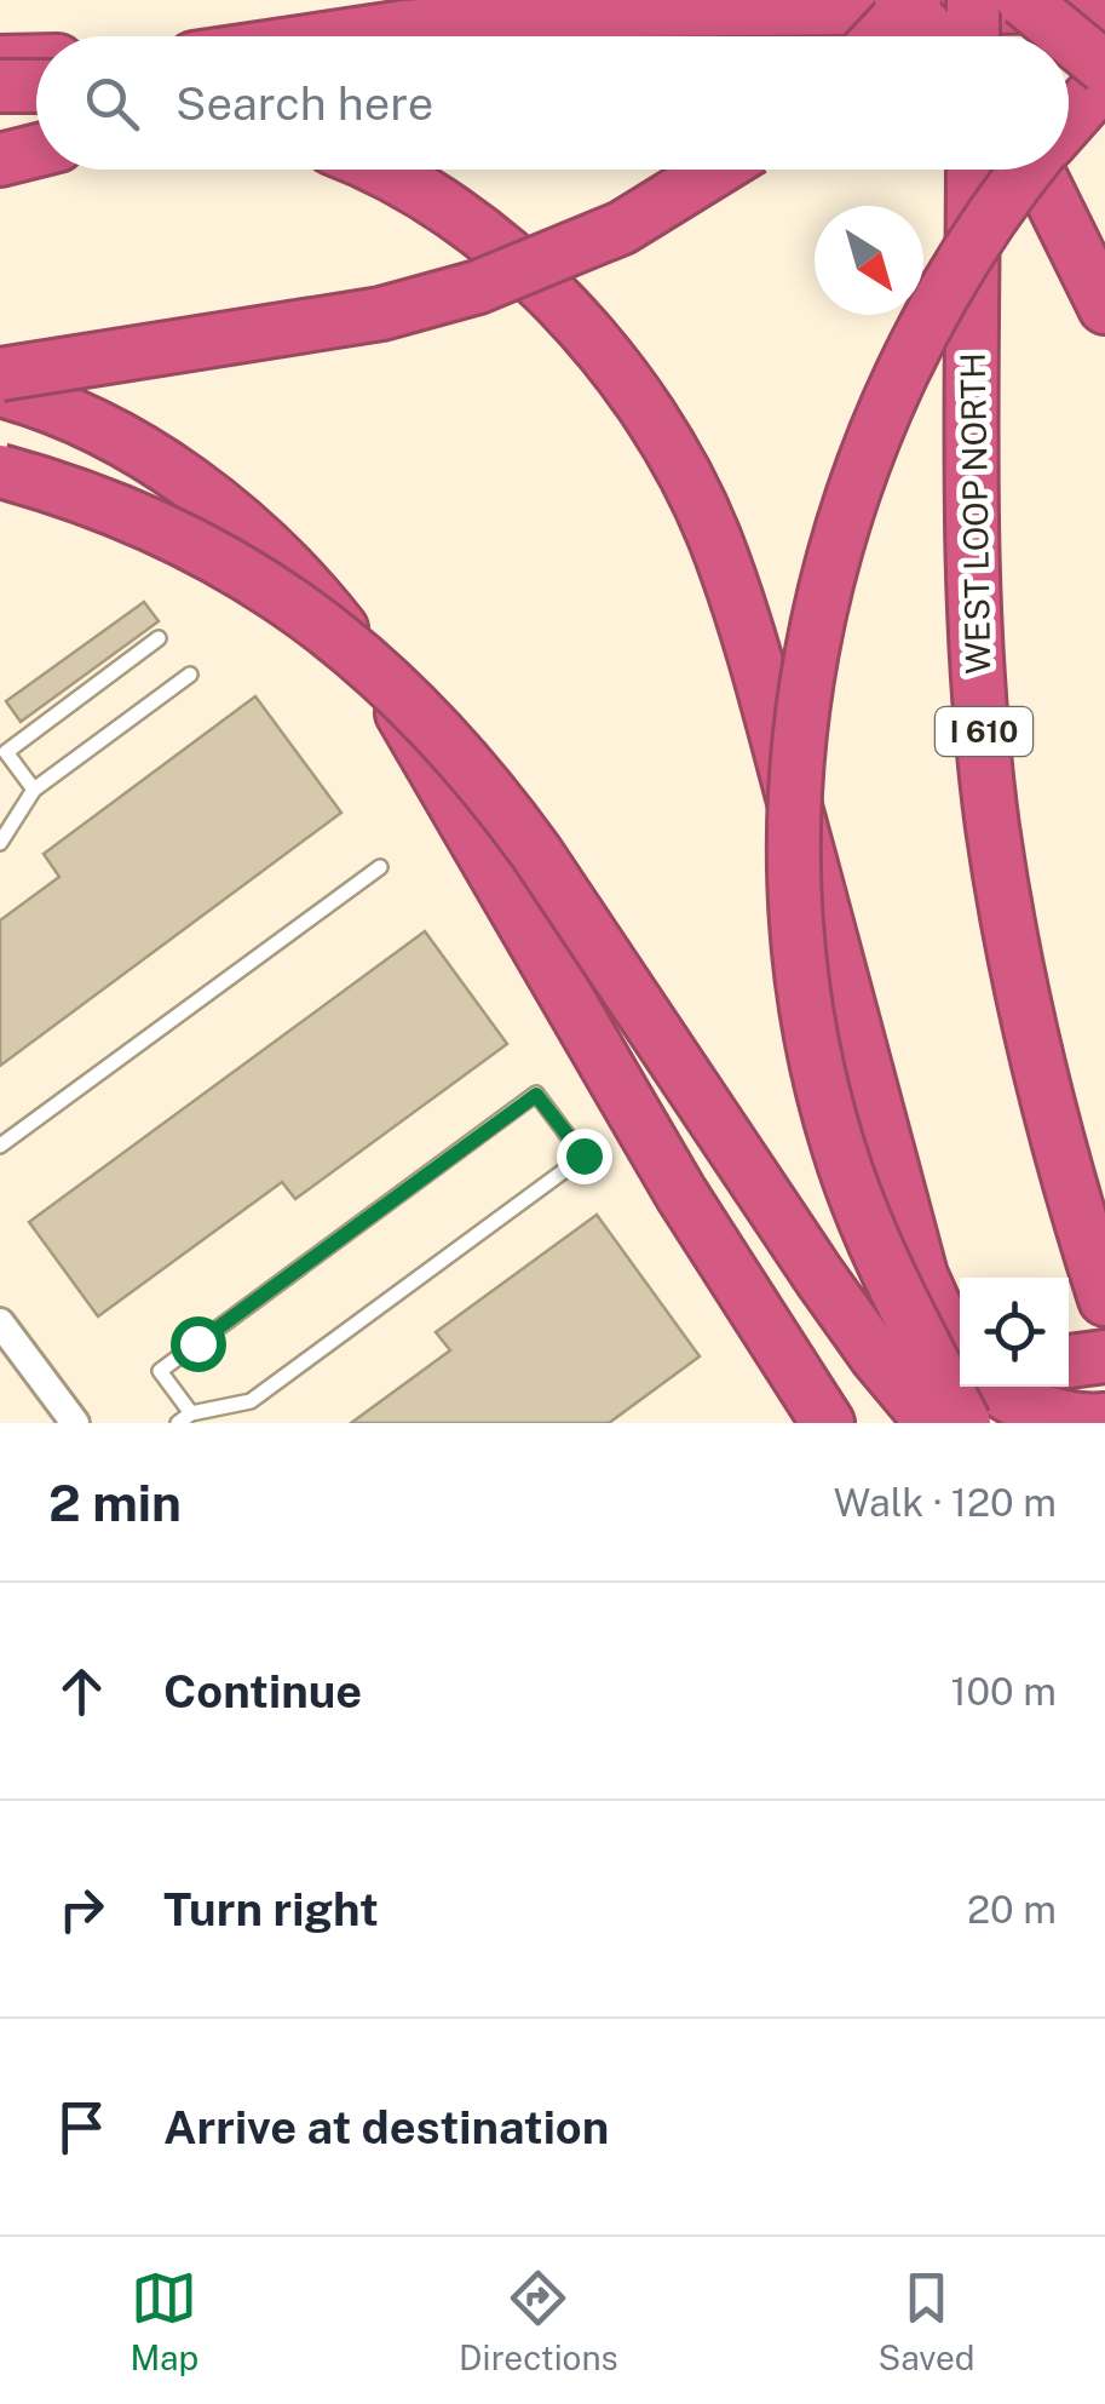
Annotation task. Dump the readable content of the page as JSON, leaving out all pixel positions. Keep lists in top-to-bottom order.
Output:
{
  "streets": {
    "highway": ["WEST LOOP NORTH", "I 610"]
  },
  "north": "bottom right",
  "page": {
    "search": "Search here",
    "heading": ["2 min", "Walk · 120 m"],
    "list": [
      ["Continue", "100 m"],
      ["Turn right", "20 m"],
      "Arrive at destination"
    ],
    "nav": ["Map", "Directions", "Saved"]
  }
}
